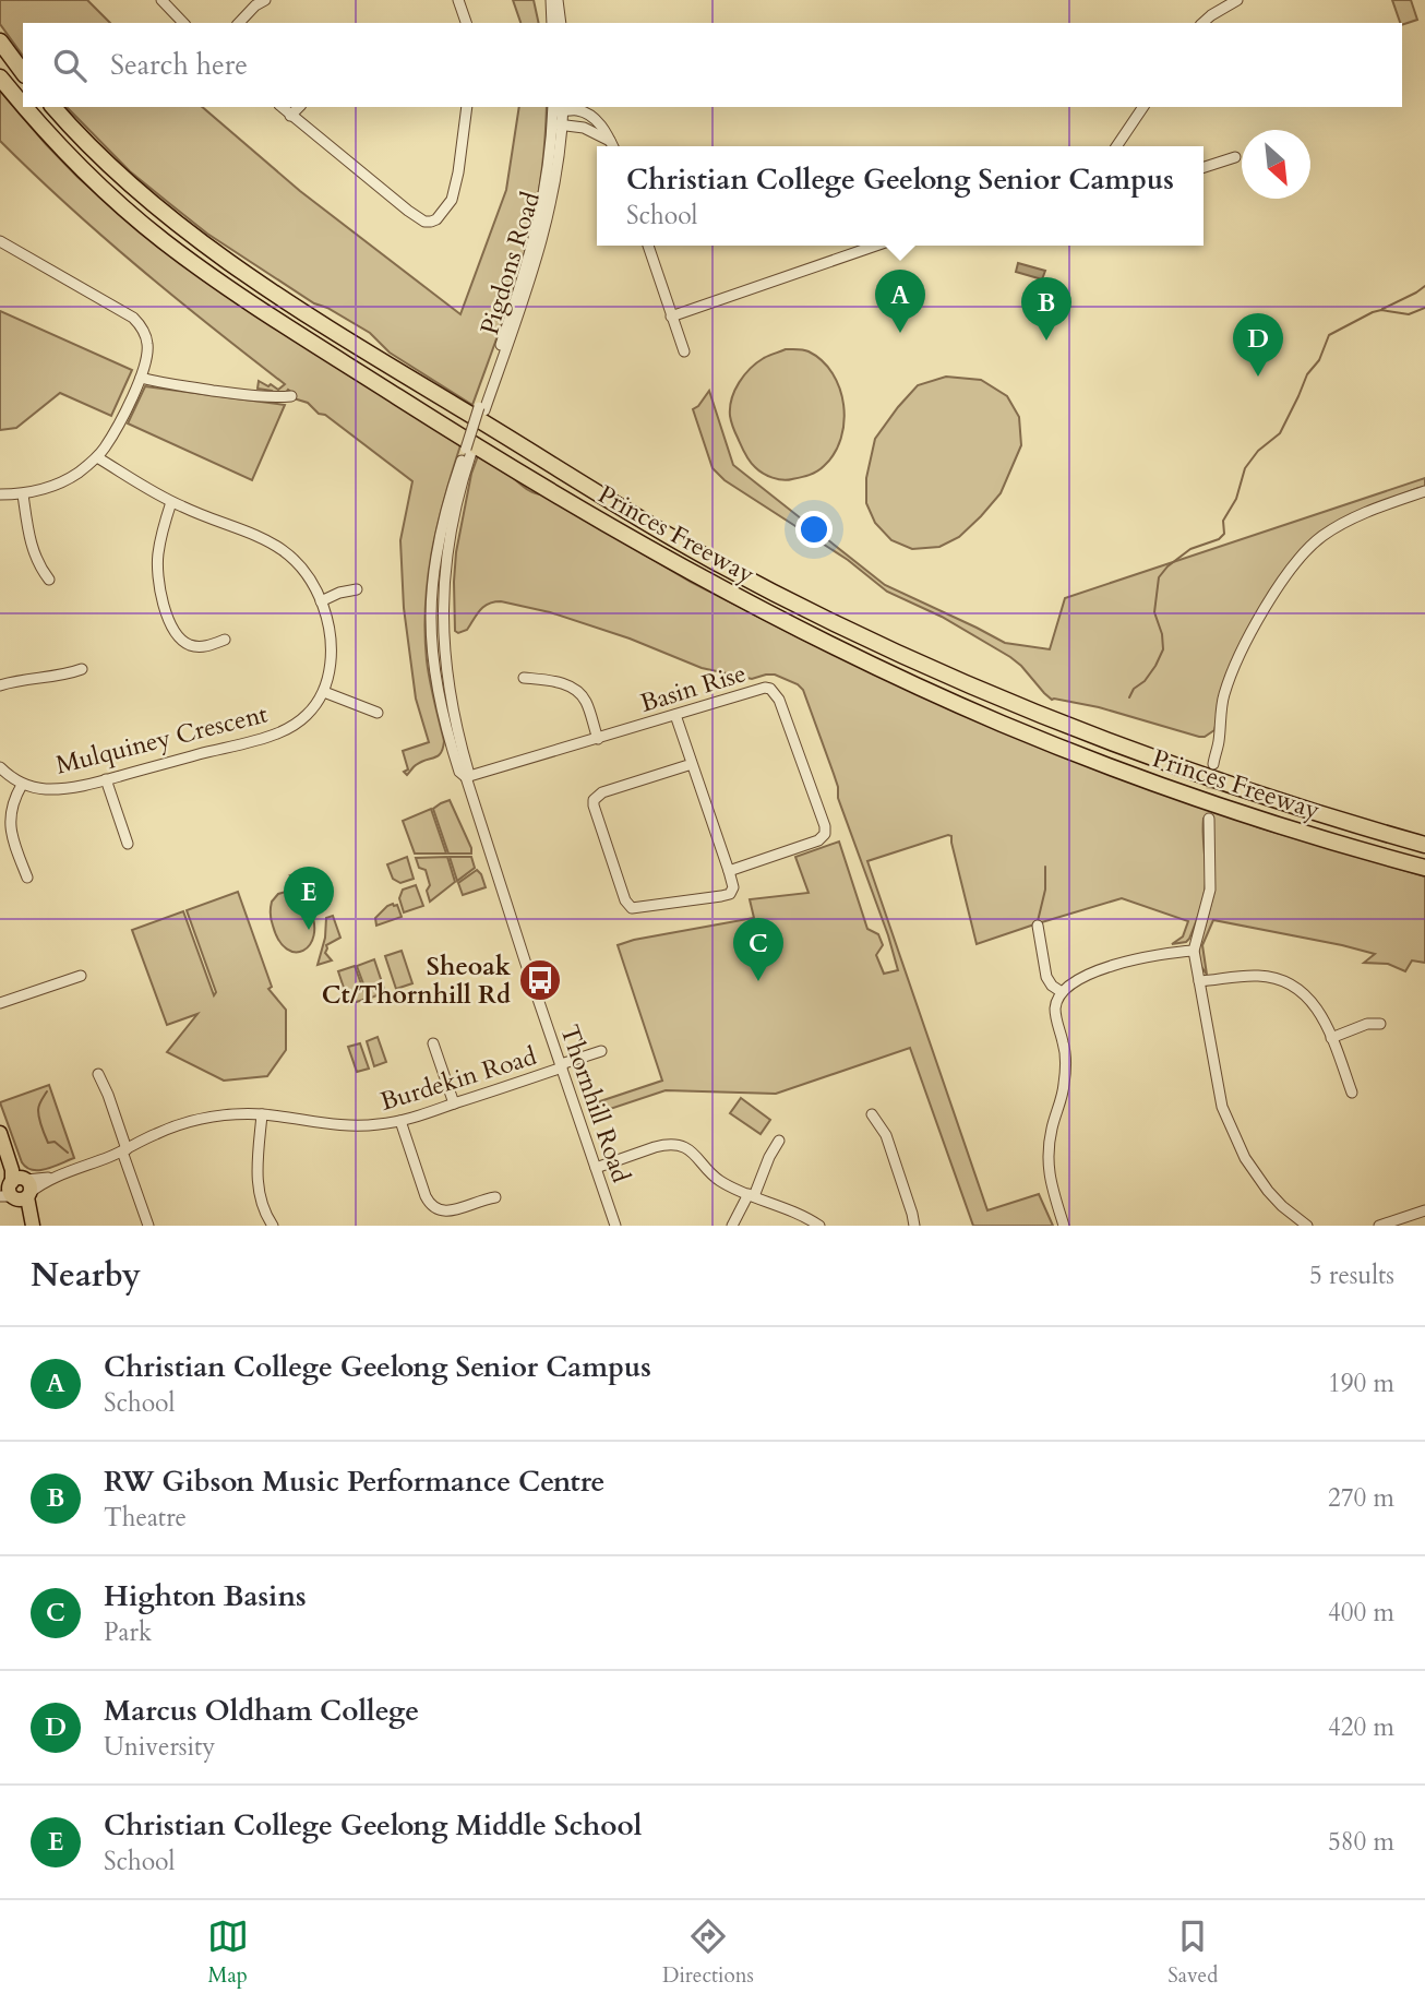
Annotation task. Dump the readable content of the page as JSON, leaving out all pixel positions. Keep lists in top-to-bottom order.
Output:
{
  "streets": {
    "highway": ["Princes Freeway"],
    "street": [
      "Pigdons Road",
      "Basin Rise",
      "Mulquiney Crescent",
      "Burdekin Road",
      "Thornhill Road"
    ]
  },
  "crossings": [
    ["Pigdons Road", "Thornhill Road"],
    ["Basin Rise", "Thornhill Road"],
    ["Burdekin Road", "Thornhill Road"]
  ],
  "places": {
    "bus stop": ["Sheoak Ct/Thornhill Rd"]
  },
  "north": "bottom right",
  "page": {
    "search": "Search here",
    "popup": ["Christian College Geelong Senior Campus", "School"],
    "pins": [
      "A",
      "B",
      "D",
      "E",
      "C"
    ],
    "heading": ["Nearby", "5 results"],
    "list": [
      {
        "mark": "A",
        "name": "Christian College Geelong Senior Campus",
        "note": "School",
        "value": "190 m"
      },
      {
        "mark": "B",
        "name": "RW Gibson Music Performance Centre",
        "note": "Theatre",
        "value": "270 m"
      },
      {
        "mark": "C",
        "name": "Highton Basins",
        "note": "Park",
        "value": "400 m"
      },
      {
        "mark": "D",
        "name": "Marcus Oldham College",
        "note": "University",
        "value": "420 m"
      },
      {
        "mark": "E",
        "name": "Christian College Geelong Middle School",
        "note": "School",
        "value": "580 m"
      }
    ],
    "nav": ["Map", "Directions", "Saved"]
  }
}
